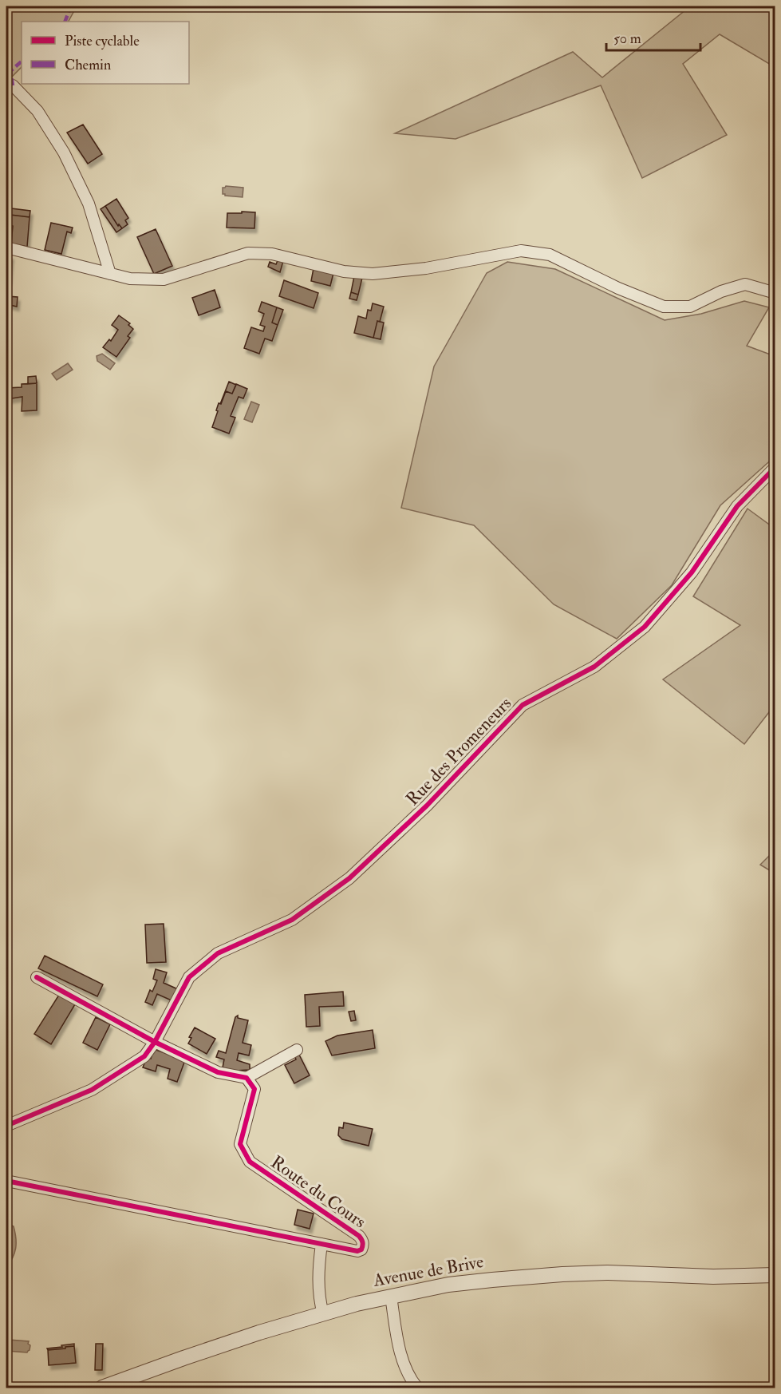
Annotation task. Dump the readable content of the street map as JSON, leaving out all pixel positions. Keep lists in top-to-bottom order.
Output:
{
  "streets": {
    "street": ["Rue des Promeneurs", "Route du Cours", "Avenue de Brive"]
  },
  "legend": ["Piste cyclable", "Chemin"],
  "scale_bar": "50 m"
}
